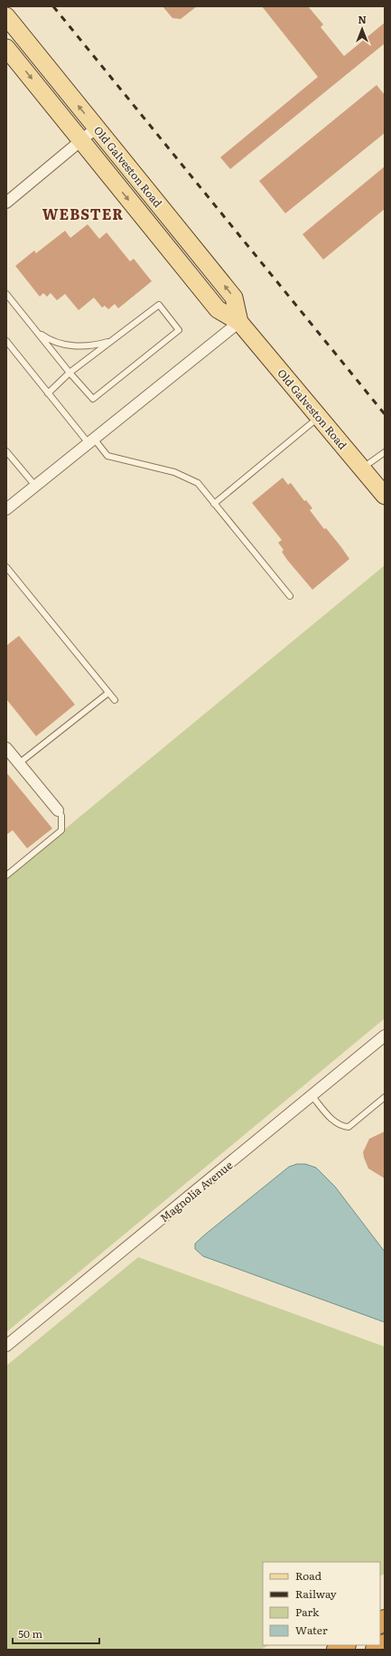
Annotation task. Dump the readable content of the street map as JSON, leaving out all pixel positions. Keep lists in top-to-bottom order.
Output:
{
  "streets": {
    "main road": ["Old Galveston Road"],
    "street": ["Magnolia Avenue"]
  },
  "districts": ["WEBSTER"],
  "legend": [
    "Road",
    "Railway",
    "Park",
    "Water"
  ],
  "scale_bar": "50 m",
  "north": "top"
}
